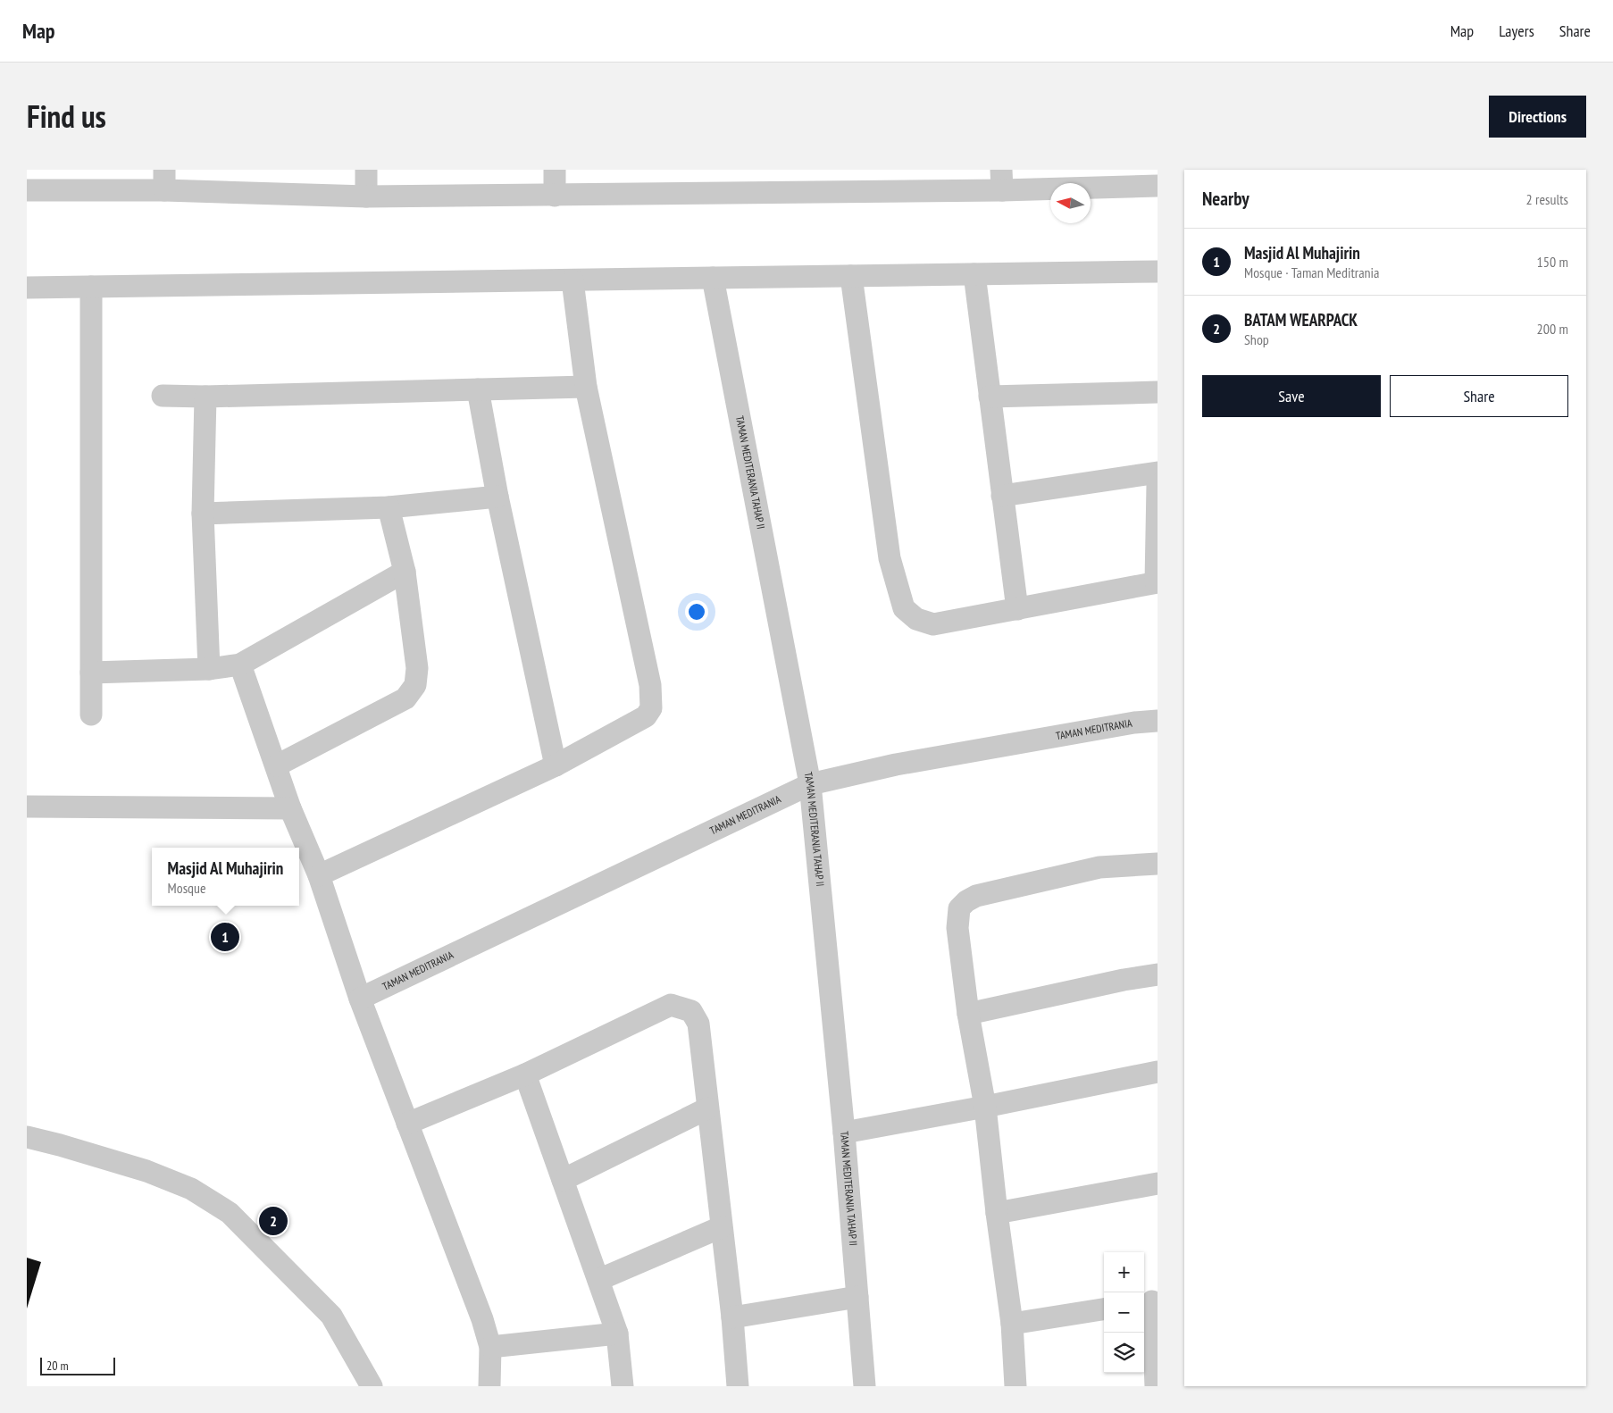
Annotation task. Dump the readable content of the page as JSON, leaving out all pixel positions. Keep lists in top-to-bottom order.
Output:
{
  "streets": {
    "street": ["TAMAN MEDITERANIA TAHAP II", "TAMAN MEDITRANIA"]
  },
  "crossings": [
    ["TAMAN MEDITERANIA TAHAP II", "TAMAN MEDITRANIA"]
  ],
  "scale_bar": "20 m",
  "north": "left",
  "page": {
    "header": "Map",
    "nav": ["Map", "Layers", "Share"],
    "title": "Find us",
    "buttons": [
      "Directions",
      ["Save", "Share"]
    ],
    "heading": ["Nearby", "2 results"],
    "list": [
      {
        "mark": "1",
        "name": "Masjid Al Muhajirin",
        "note": "Mosque · Taman Meditrania",
        "value": "150 m"
      },
      {
        "mark": "2",
        "name": "BATAM WEARPACK",
        "note": "Shop",
        "value": "200 m"
      }
    ],
    "popup": ["Masjid Al Muhajirin", "Mosque"],
    "pins": ["1", "2"],
    "map_buttons": ["+", "−"],
    "scale": "20 m"
  }
}
